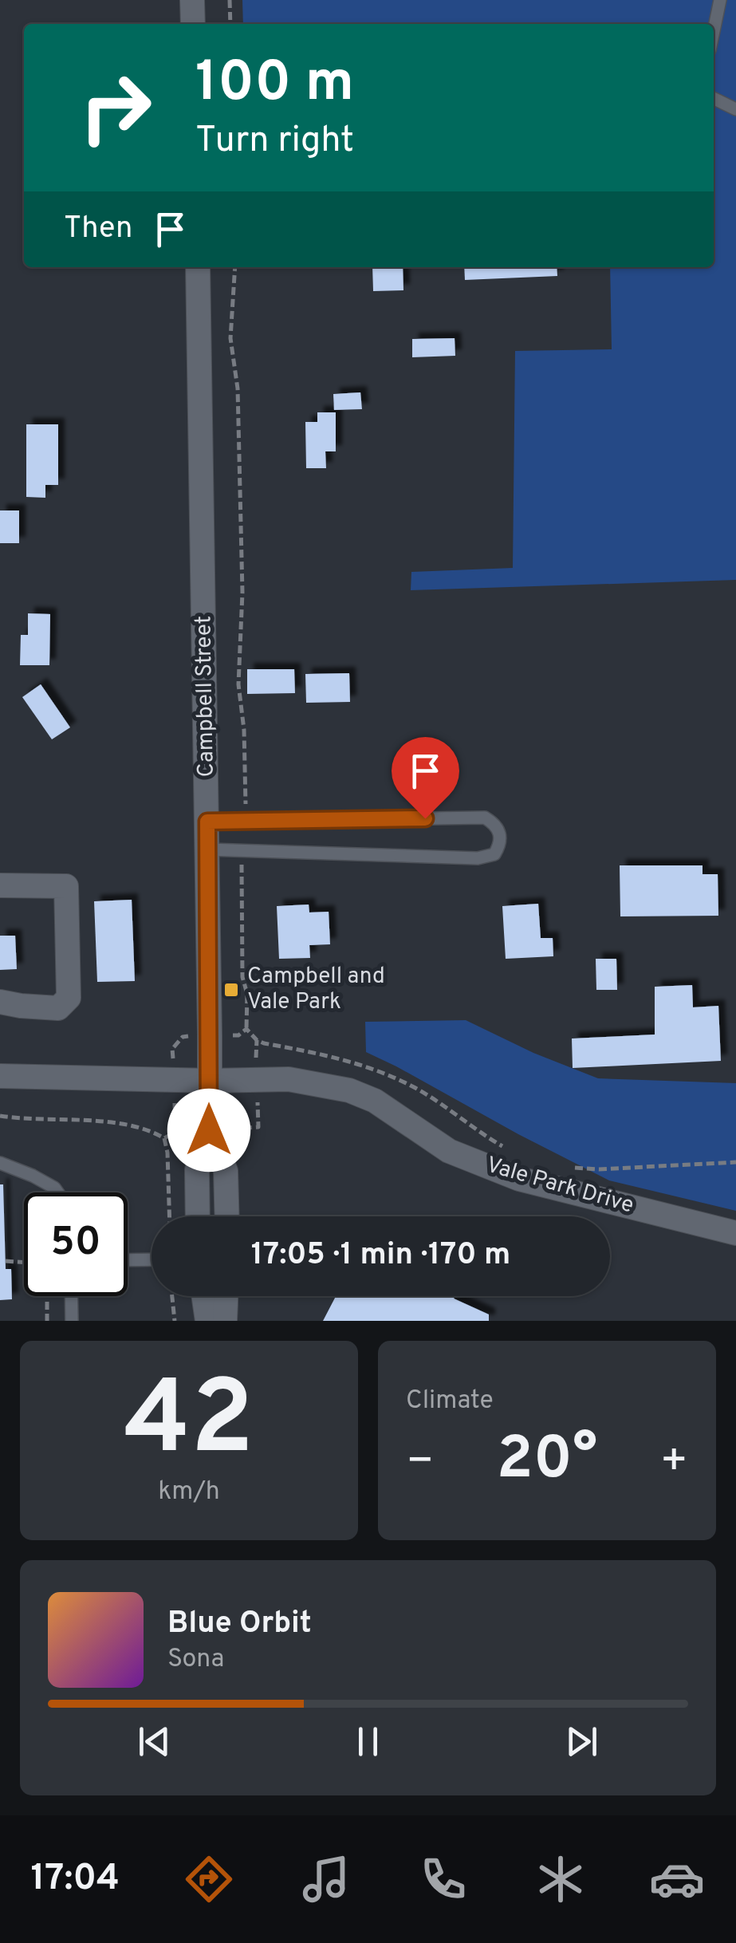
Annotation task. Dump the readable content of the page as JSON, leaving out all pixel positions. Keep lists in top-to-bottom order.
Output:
{
  "streets": {
    "main road": ["Campbell Street", "Vale Park Drive"]
  },
  "crossings": [
    ["Campbell Street", "Vale Park Drive"]
  ],
  "places": {
    "transit": ["Campbell and Vale Park"]
  },
  "page": {
    "turn": ["100 m", "Turn right"],
    "then": "Then",
    "limit": "50",
    "trip": "17:05 · 1 min · 170 m",
    "tile": [
      ["42", "km/h"],
      "Climate"
    ],
    "heat": ["−", "20°", "+"],
    "song": ["Blue Orbit", "Sona"],
    "tabs": "17:04"
  }
}
